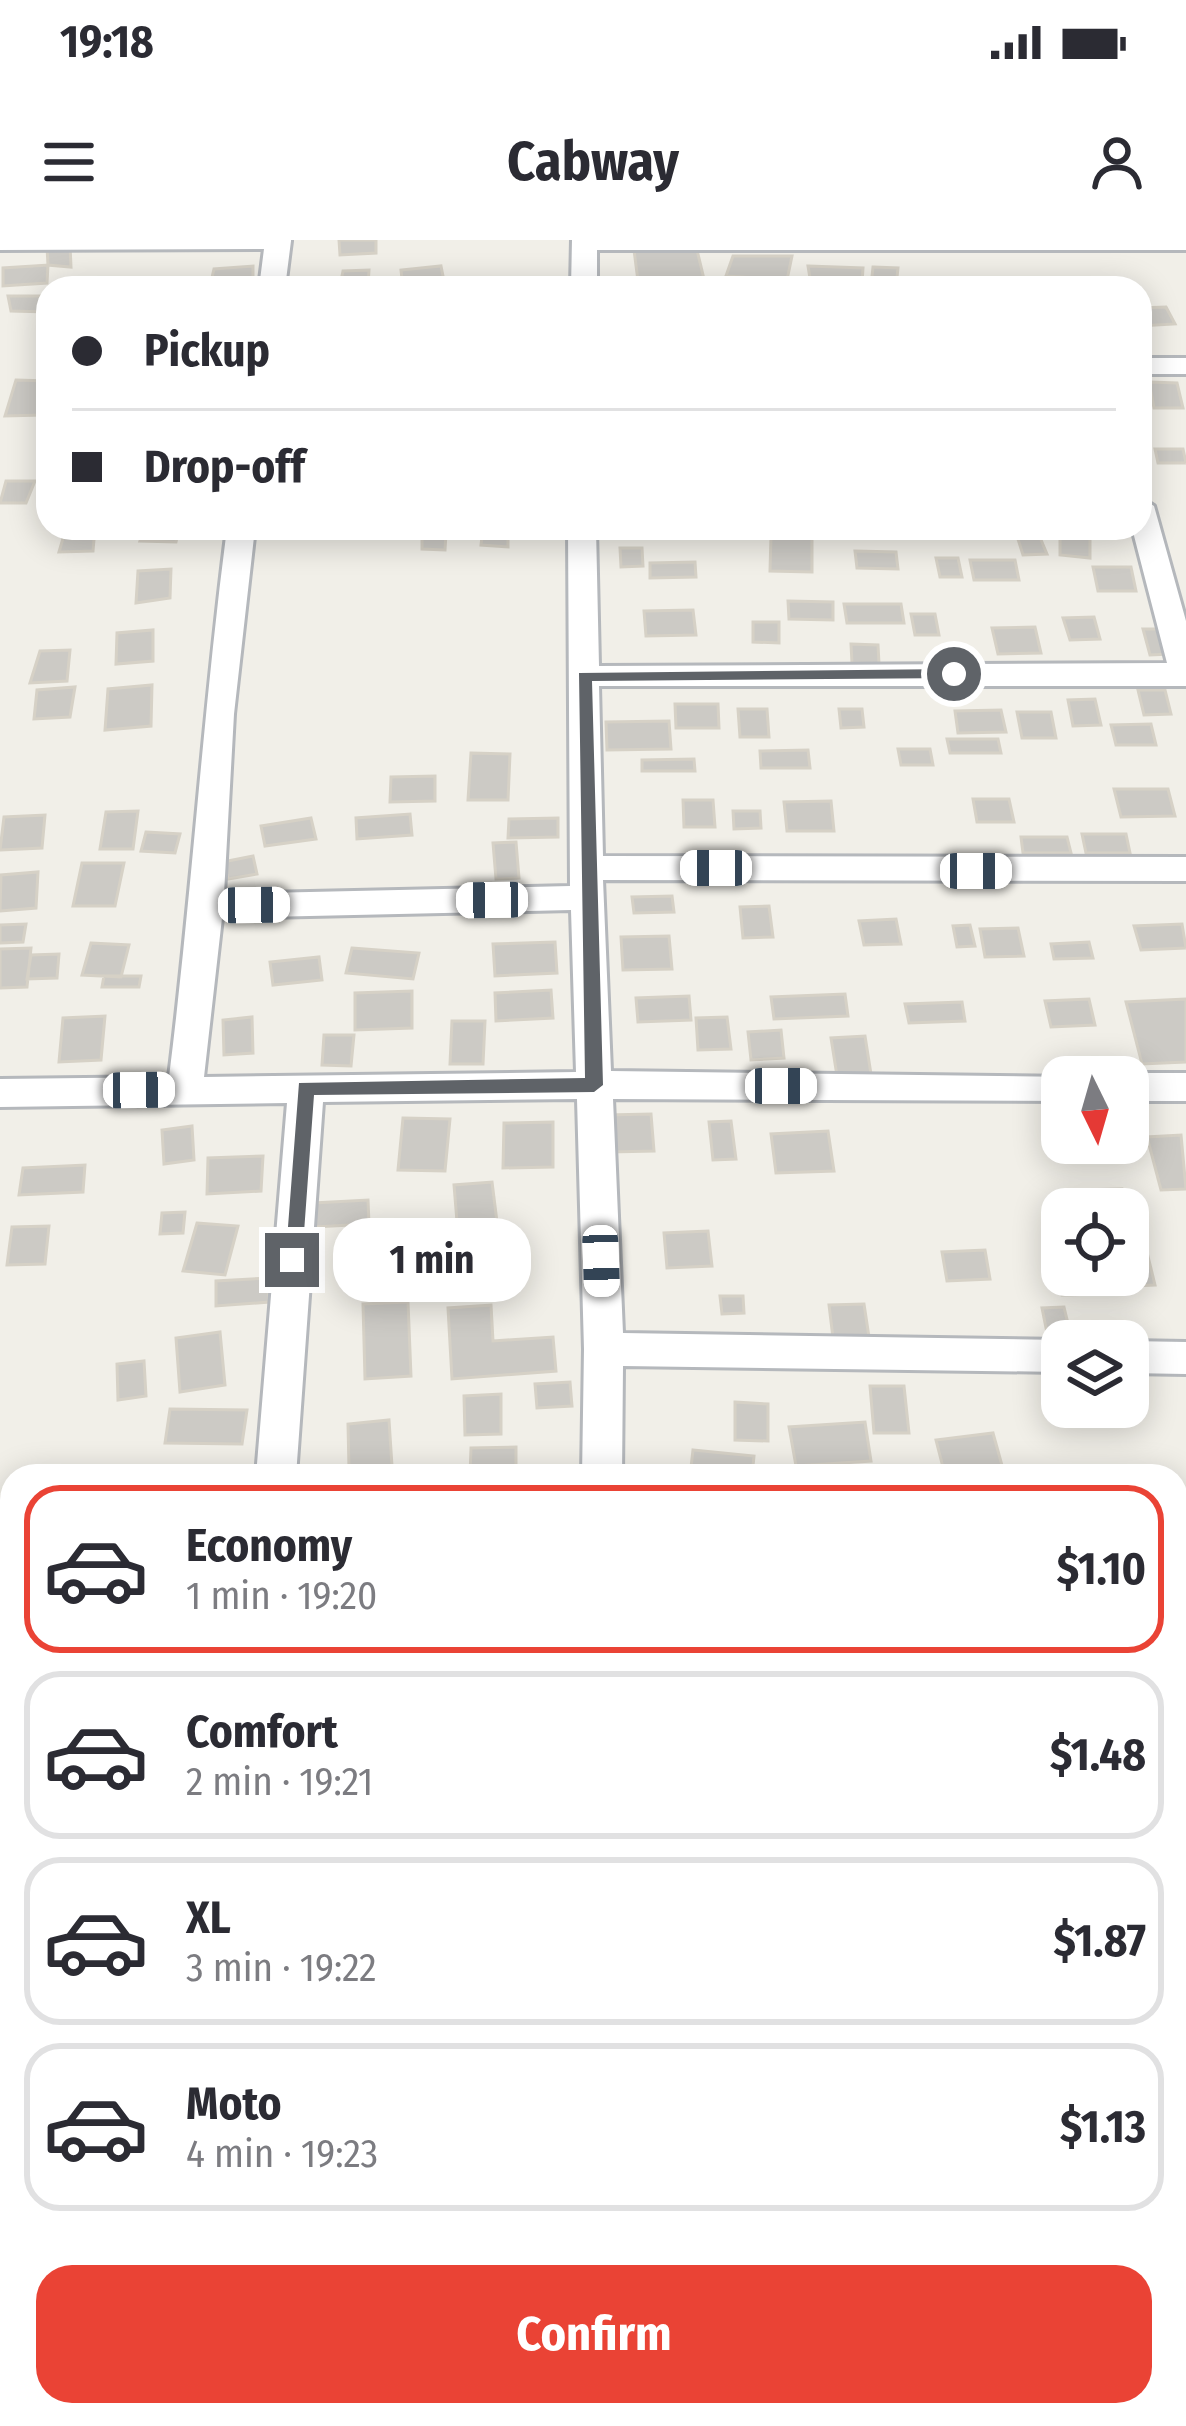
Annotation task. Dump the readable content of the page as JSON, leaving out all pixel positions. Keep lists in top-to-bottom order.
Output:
{
  "north": "bottom",
  "page": {
    "status": "19:18",
    "header": "Cabway",
    "banner": ["Pickup", "Drop-off"],
    "bubble": "1 min",
    "list": [
      {
        "name": "Economy",
        "note": "1 min · 19:20",
        "value": "$1.10"
      },
      {
        "name": "Comfort",
        "note": "2 min · 19:21",
        "value": "$1.48"
      },
      {
        "name": "XL",
        "note": "3 min · 19:22",
        "value": "$1.87"
      },
      {
        "name": "Moto",
        "note": "4 min · 19:23",
        "value": "$1.13"
      }
    ],
    "buttons": "Confirm"
  }
}
